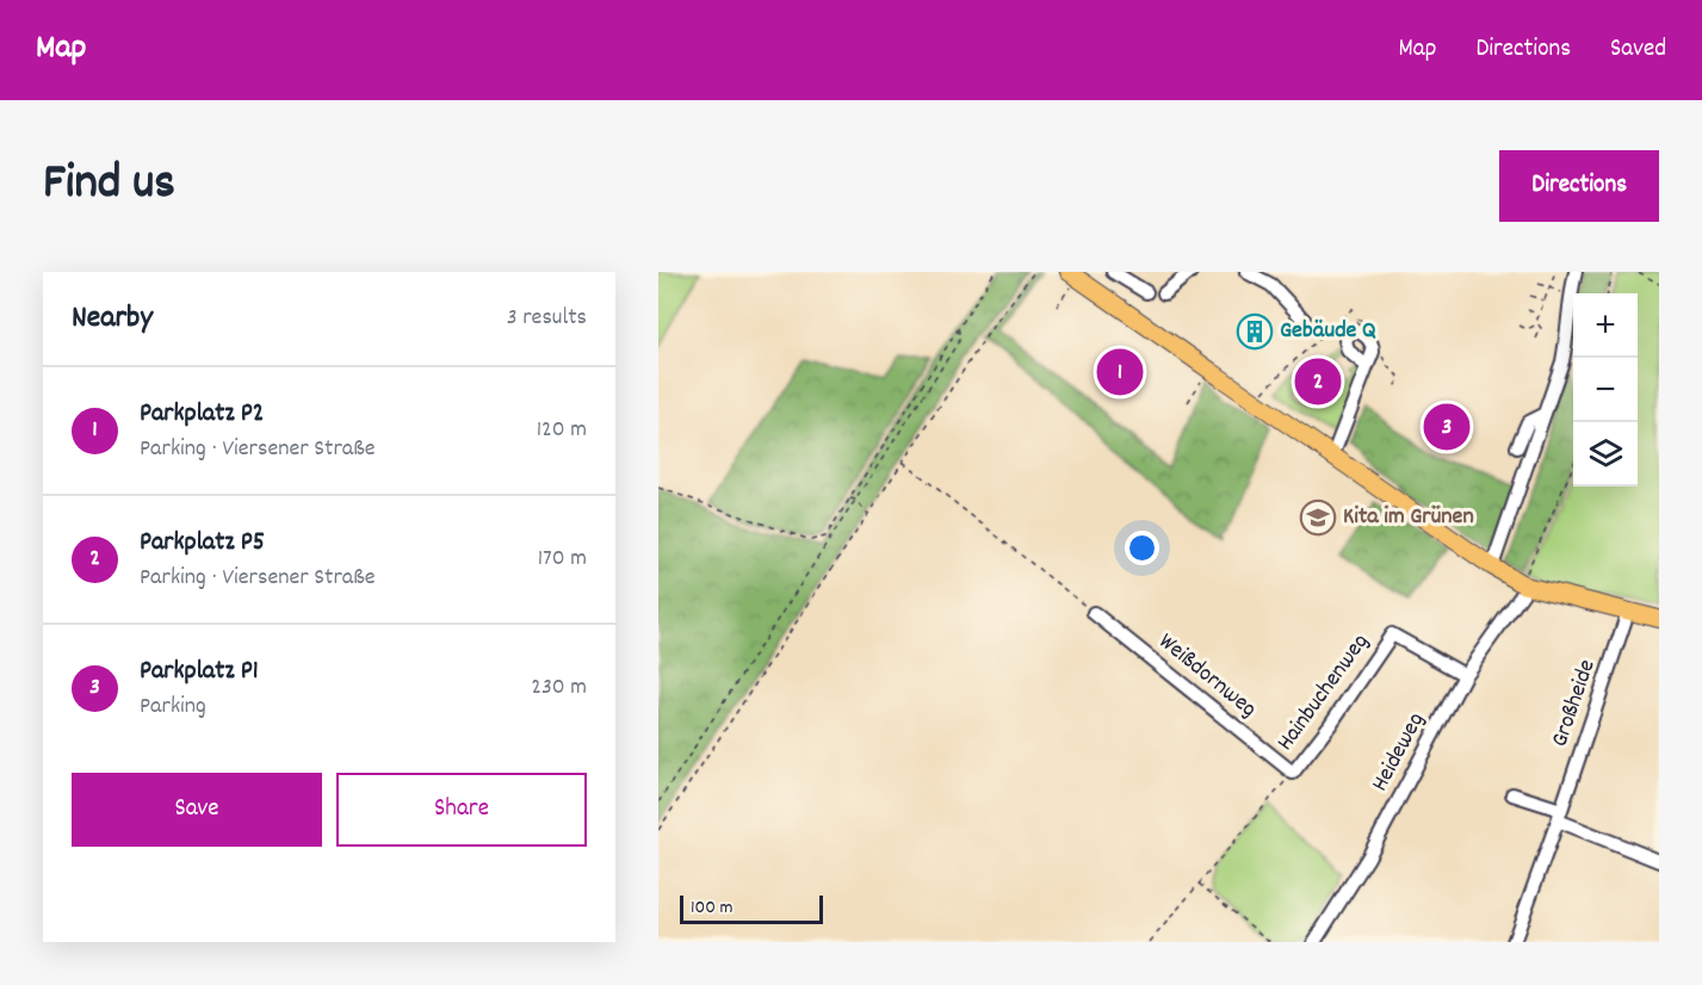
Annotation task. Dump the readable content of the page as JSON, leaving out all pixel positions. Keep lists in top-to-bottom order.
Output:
{
  "streets": {
    "street": [
      "Weißdornweg",
      "Hainbuchenweg",
      "Großheide",
      "Heideweg"
    ]
  },
  "crossings": [
    ["Weißdornweg", "Hainbuchenweg"],
    ["Hainbuchenweg", "Heideweg"]
  ],
  "places": {
    "building": ["Gebäude Q"],
    "school or university": ["Kita im Grünen"]
  },
  "scale_bar": "100 m",
  "page": {
    "header": "Map",
    "nav": ["Map", "Directions", "Saved"],
    "title": "Find us",
    "buttons": [
      "Directions",
      ["Save", "Share"]
    ],
    "heading": ["Nearby", "3 results"],
    "map_buttons": ["+", "−"],
    "pins": ["1", "2", "3"],
    "list": [
      {
        "mark": "1",
        "name": "Parkplatz P2",
        "note": "Parking · Viersener Straße",
        "value": "120 m"
      },
      {
        "mark": "2",
        "name": "Parkplatz P5",
        "note": "Parking · Viersener Straße",
        "value": "170 m"
      },
      {
        "mark": "3",
        "name": "Parkplatz P1",
        "note": "Parking",
        "value": "230 m"
      }
    ],
    "scale": "100 m"
  }
}
